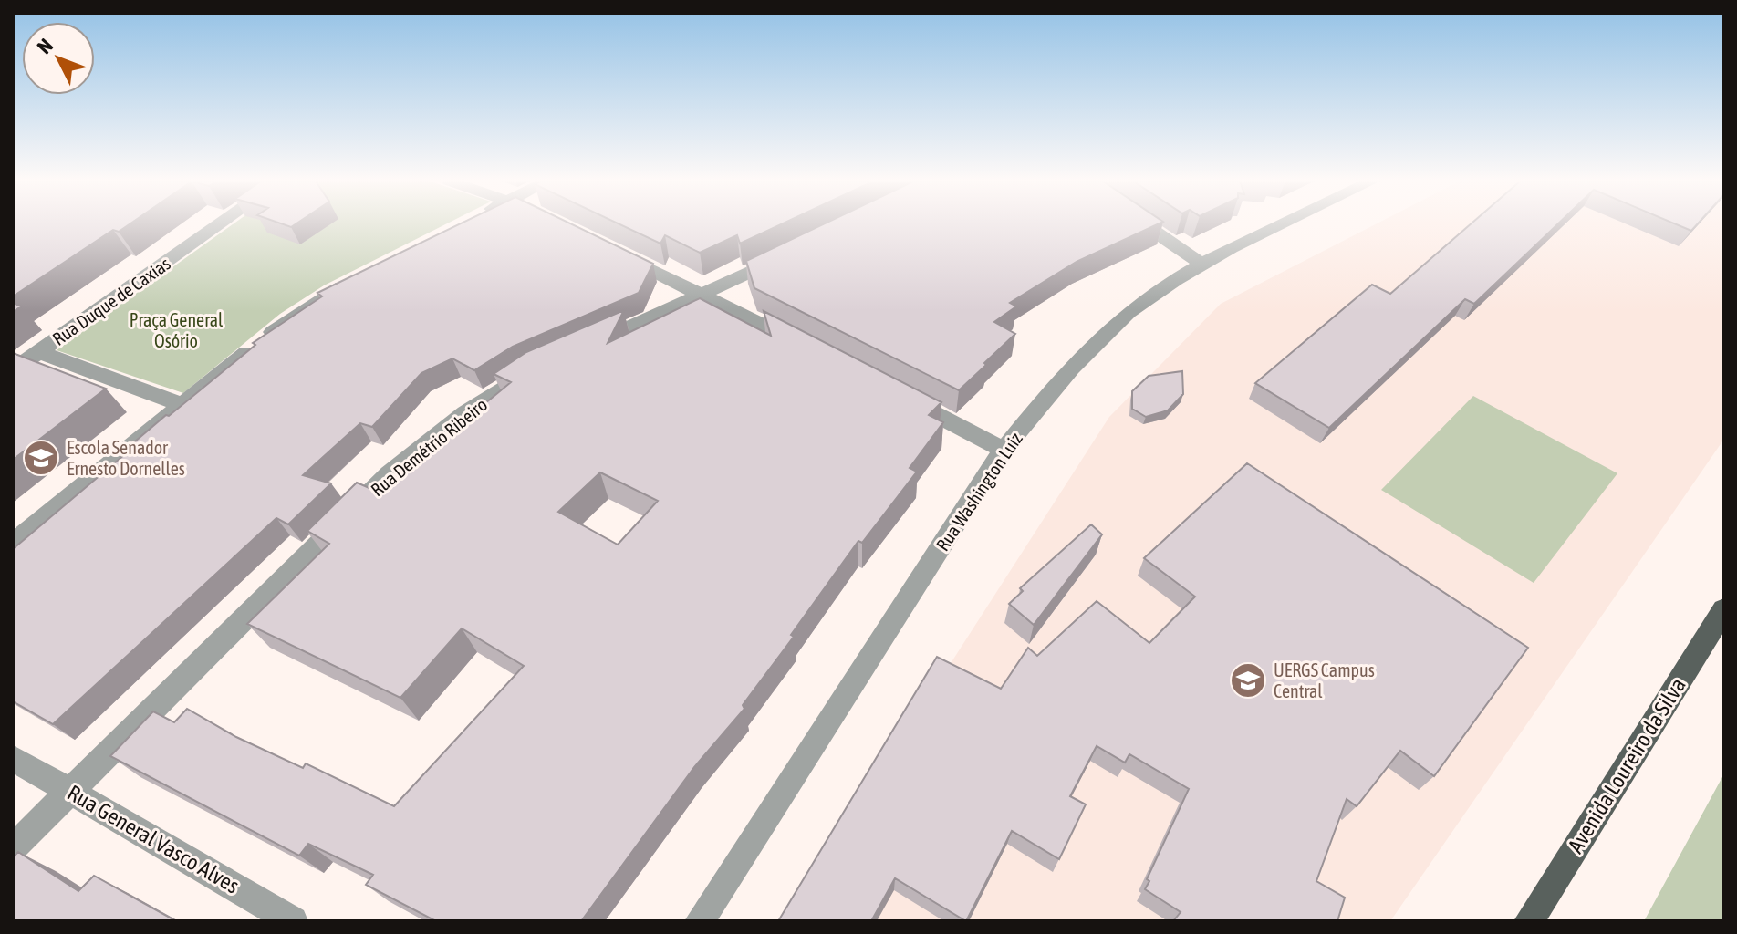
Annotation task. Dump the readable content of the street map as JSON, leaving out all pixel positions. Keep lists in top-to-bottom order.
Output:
{
  "streets": {
    "main road": ["Avenida Loureiro da Silva"],
    "street": [
      "Rua Duque de Caxias",
      "Rua Demétrio Ribeiro",
      "Rua Washington Luiz",
      "Rua General Vasco Alves"
    ]
  },
  "crossings": [
    ["Rua Demétrio Ribeiro", "Rua General Vasco Alves"]
  ],
  "parks": ["Praça General Osório"],
  "places": {
    "school or university": ["Escola Senador Ernesto Dornelles", "UERGS Campus Central"]
  },
  "north": "top left"
}
